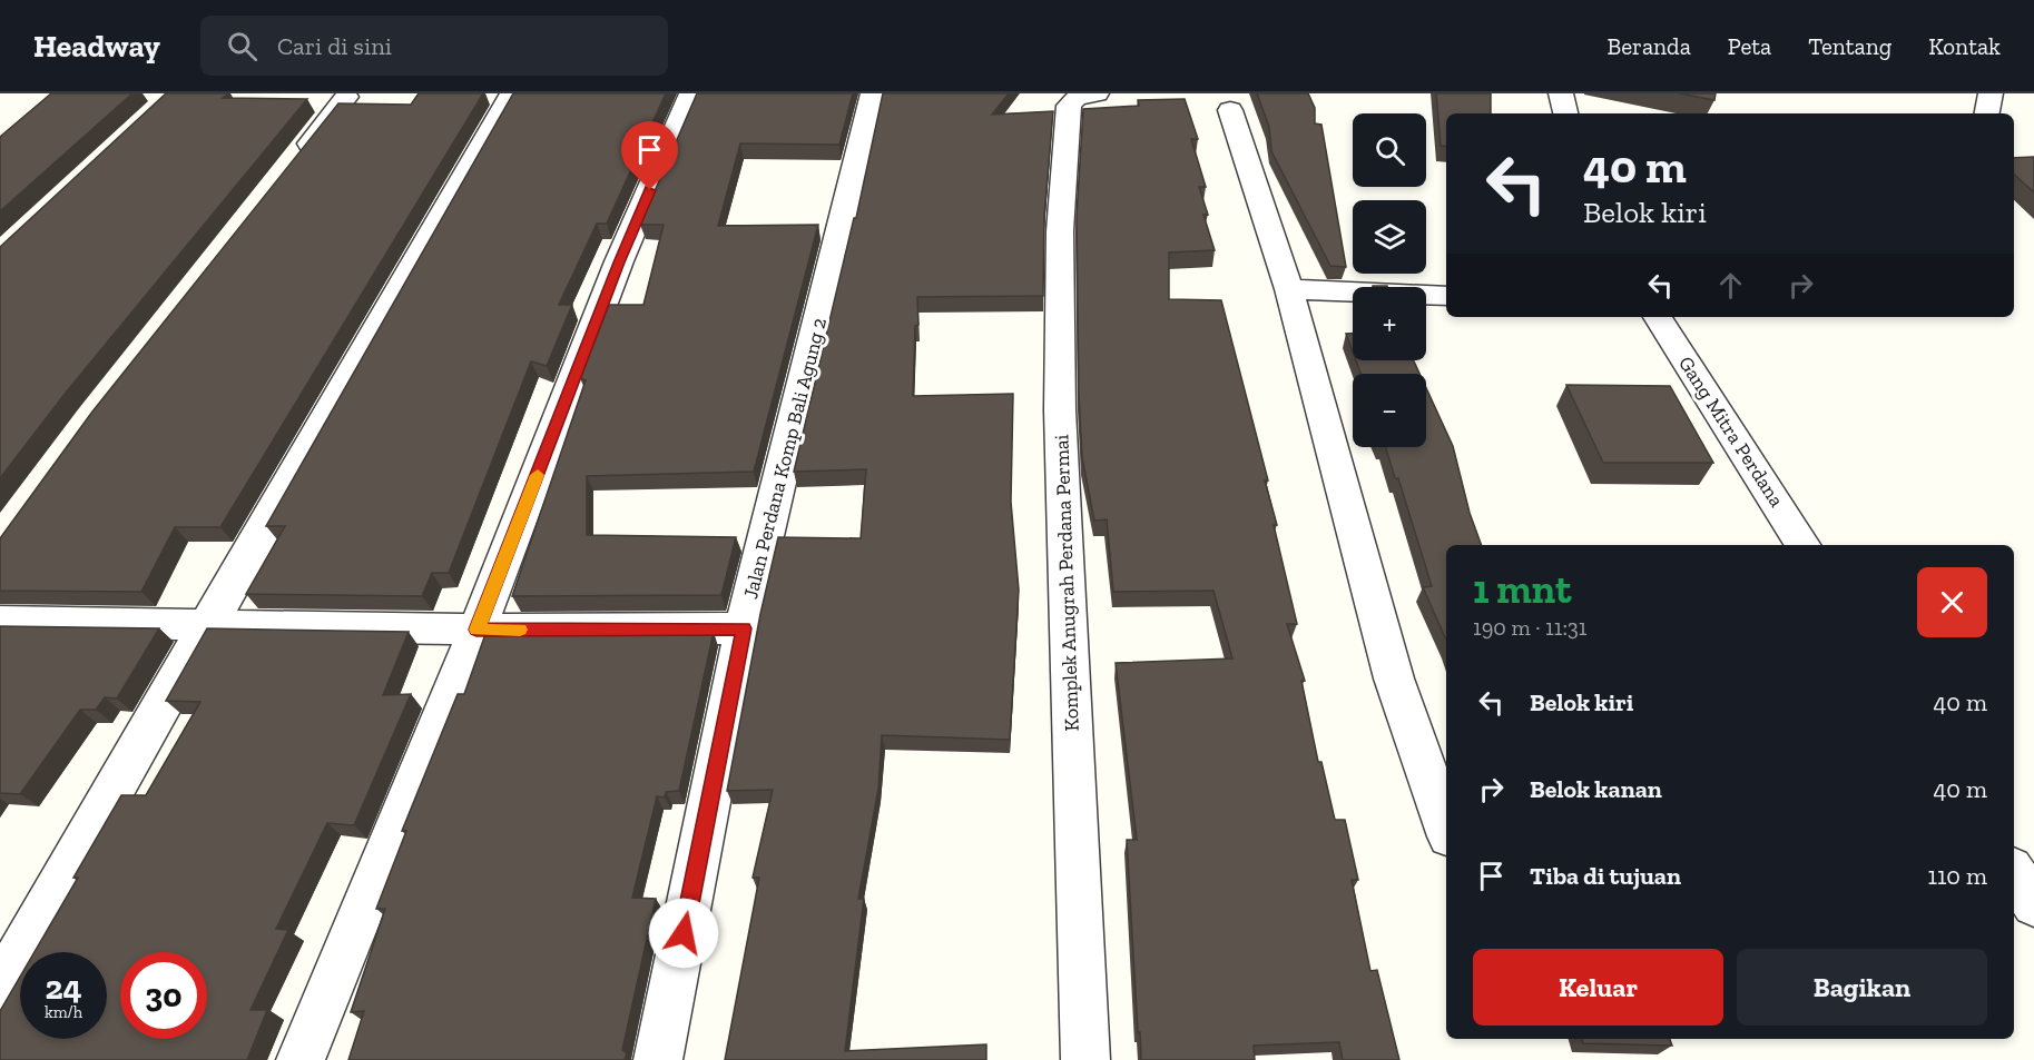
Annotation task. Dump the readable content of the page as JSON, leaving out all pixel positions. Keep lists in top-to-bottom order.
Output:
{
  "streets": {
    "street": ["Gang Mitra Perdana", "Jalan Perdana Komp Bali Agung 2", "Komplek Anugrah Perdana Permai"]
  },
  "page": {
    "header": "Headway",
    "search": "Cari di sini",
    "nav": [
      "Beranda",
      "Peta",
      "Tentang",
      "Kontak"
    ],
    "map_buttons": ["+", "−"],
    "turn": ["40 m", "Belok kiri"],
    "heading": ["1 mnt", "190 m · 11:31"],
    "list": [
      {
        "name": "Belok kiri",
        "value": "40 m"
      },
      {
        "name": "Belok kanan",
        "value": "40 m"
      },
      {
        "name": "Tiba di tujuan",
        "value": "110 m"
      }
    ],
    "buttons": ["Keluar", "Bagikan"],
    "speed": "24 km/h",
    "limit": "30"
  }
}
